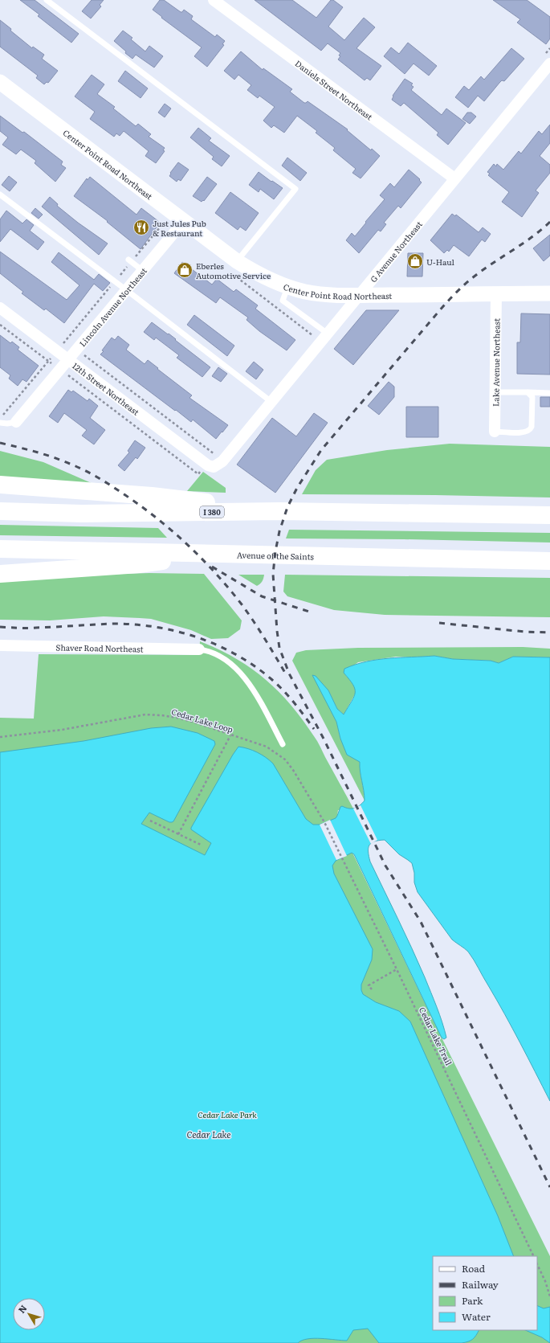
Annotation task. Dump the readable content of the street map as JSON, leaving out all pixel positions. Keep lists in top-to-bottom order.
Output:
{
  "streets": {
    "highway": ["I 380", "Avenue of the Saints"],
    "main road": ["Center Point Road Northeast"],
    "street": [
      "Daniels Street Northeast",
      "G Avenue Northeast",
      "Lincoln Avenue Northeast",
      "Lake Avenue Northeast",
      "12th Street Northeast",
      "Shaver Road Northeast"
    ],
    "path": ["Cedar Lake Loop", "Cedar Lake Trail"]
  },
  "crossings": [
    ["Daniels Street Northeast", "G Avenue Northeast"],
    ["Center Point Road Northeast", "G Avenue Northeast"],
    ["Center Point Road Northeast", "Lincoln Avenue Northeast"],
    ["Center Point Road Northeast", "Lake Avenue Northeast"],
    ["G Avenue Northeast", "12th Street Northeast"],
    ["Lincoln Avenue Northeast", "12th Street Northeast"],
    ["Cedar Lake Loop", "Cedar Lake Trail"]
  ],
  "water": ["Cedar Lake"],
  "parks": ["Cedar Lake Park"],
  "places": {
    "restaurant": ["Just Jules Pub & Restaurant"],
    "shop": ["U-Haul", "Eberles Automotive Service"]
  },
  "legend": [
    "Road",
    "Railway",
    "Park",
    "Water"
  ],
  "north": "top left"
}
